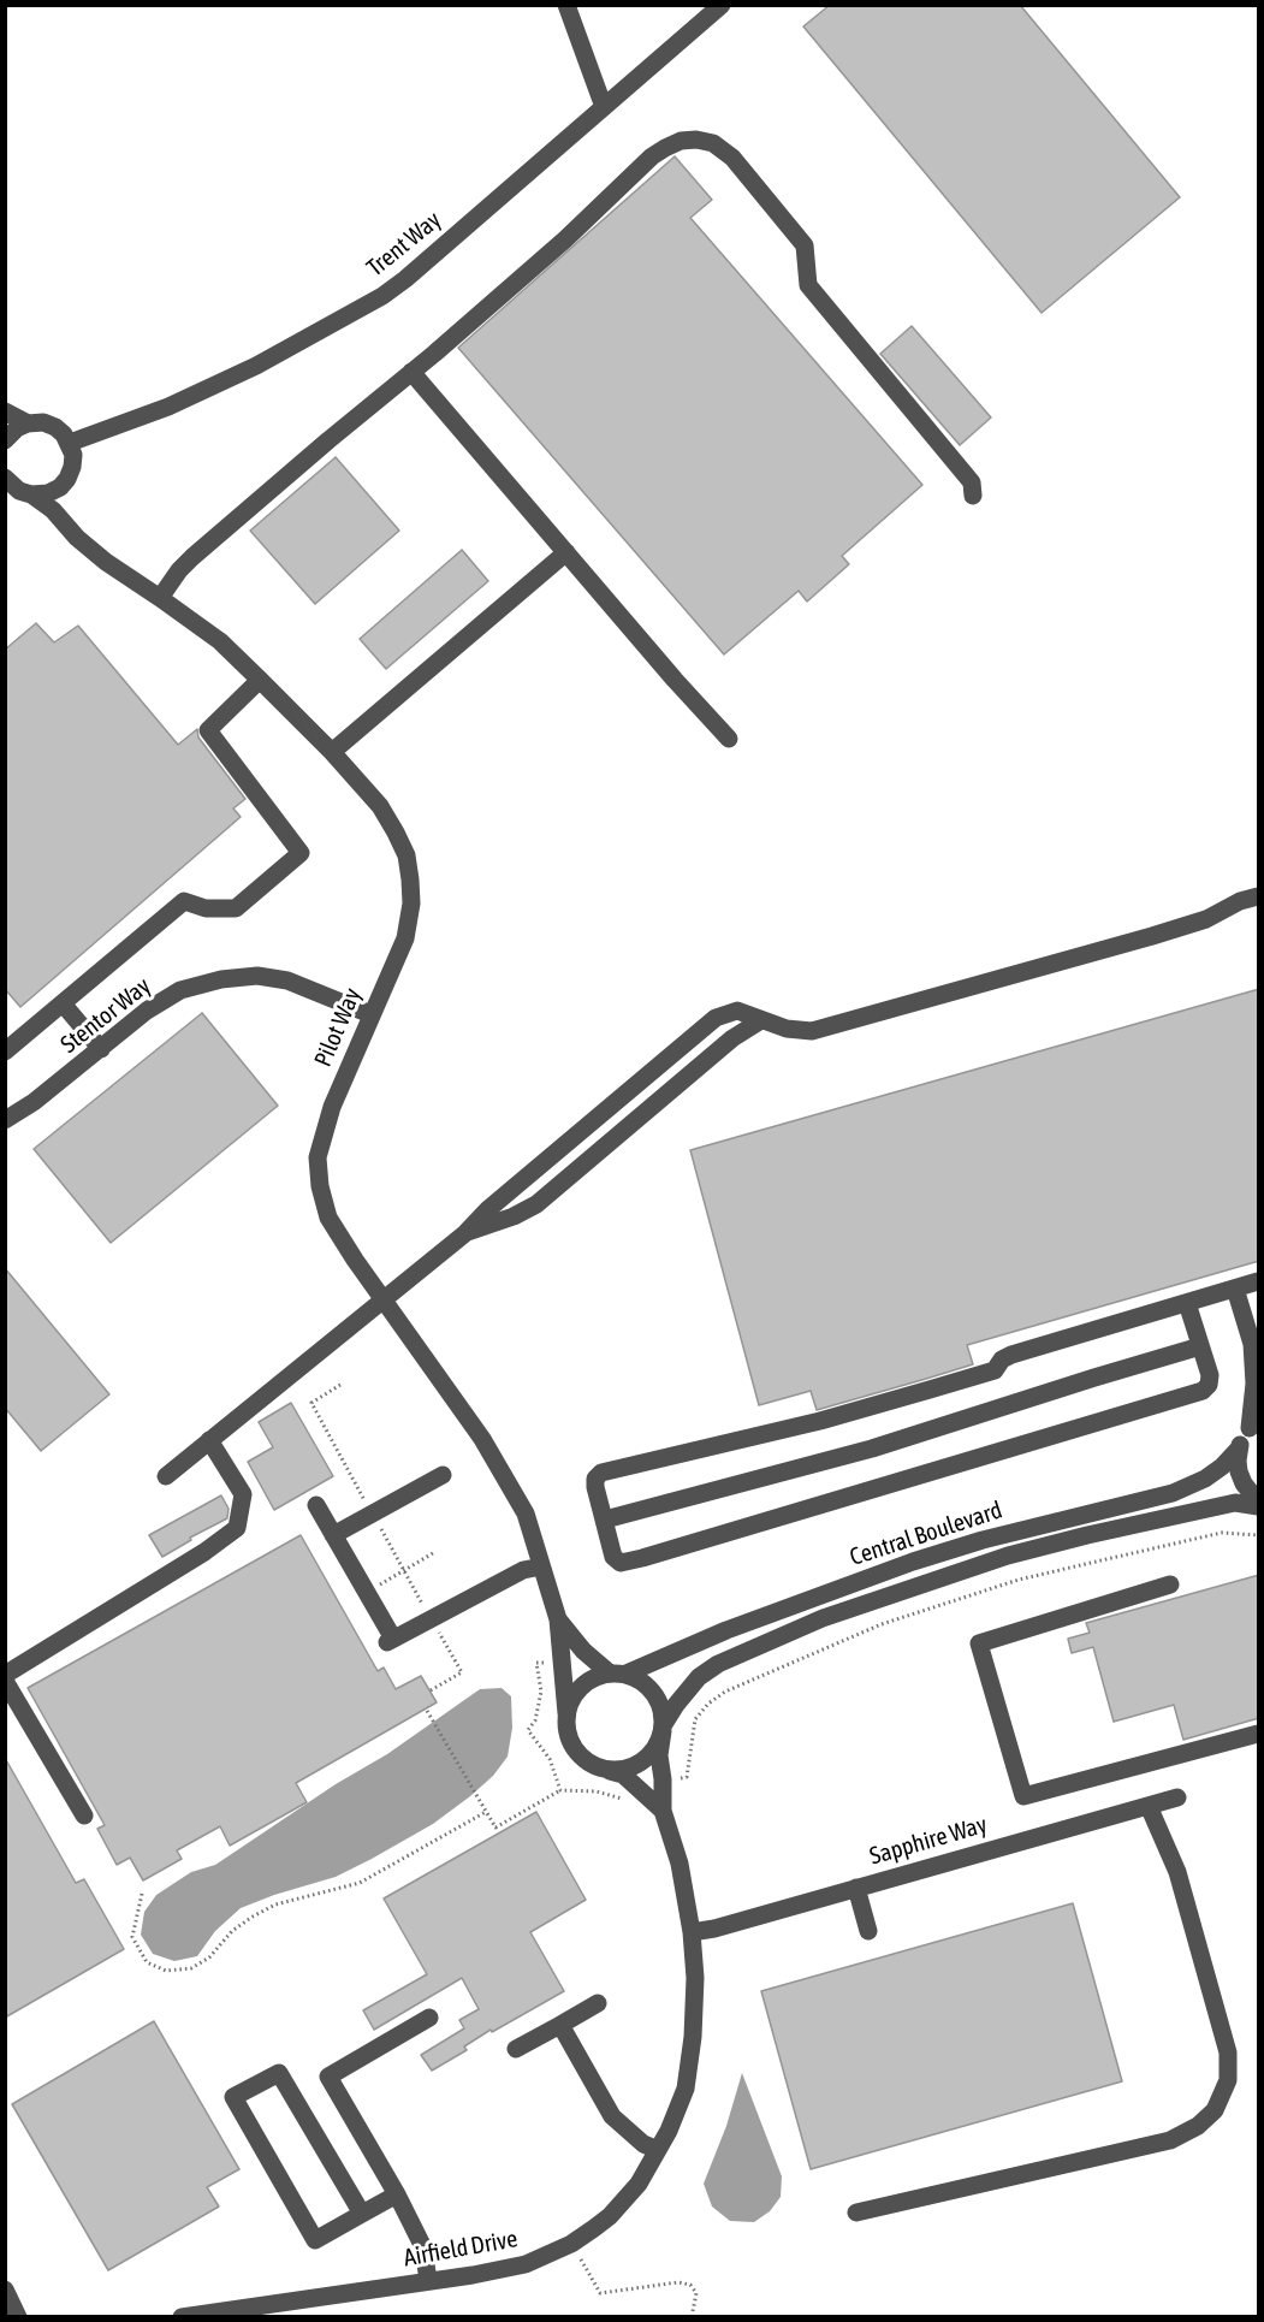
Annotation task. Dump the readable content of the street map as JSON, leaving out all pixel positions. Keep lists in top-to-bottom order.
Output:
{
  "streets": {
    "street": [
      "Trent Way",
      "Stentor Way",
      "Pilot Way",
      "Central Boulevard",
      "Sapphire Way",
      "Airfield Drive"
    ]
  },
  "crossings": [
    ["Trent Way", "Pilot Way"],
    ["Stentor Way", "Pilot Way"],
    ["Pilot Way", "Central Boulevard"],
    ["Pilot Way", "Airfield Drive"],
    ["Central Boulevard", "Airfield Drive"],
    ["Sapphire Way", "Airfield Drive"]
  ]
}
